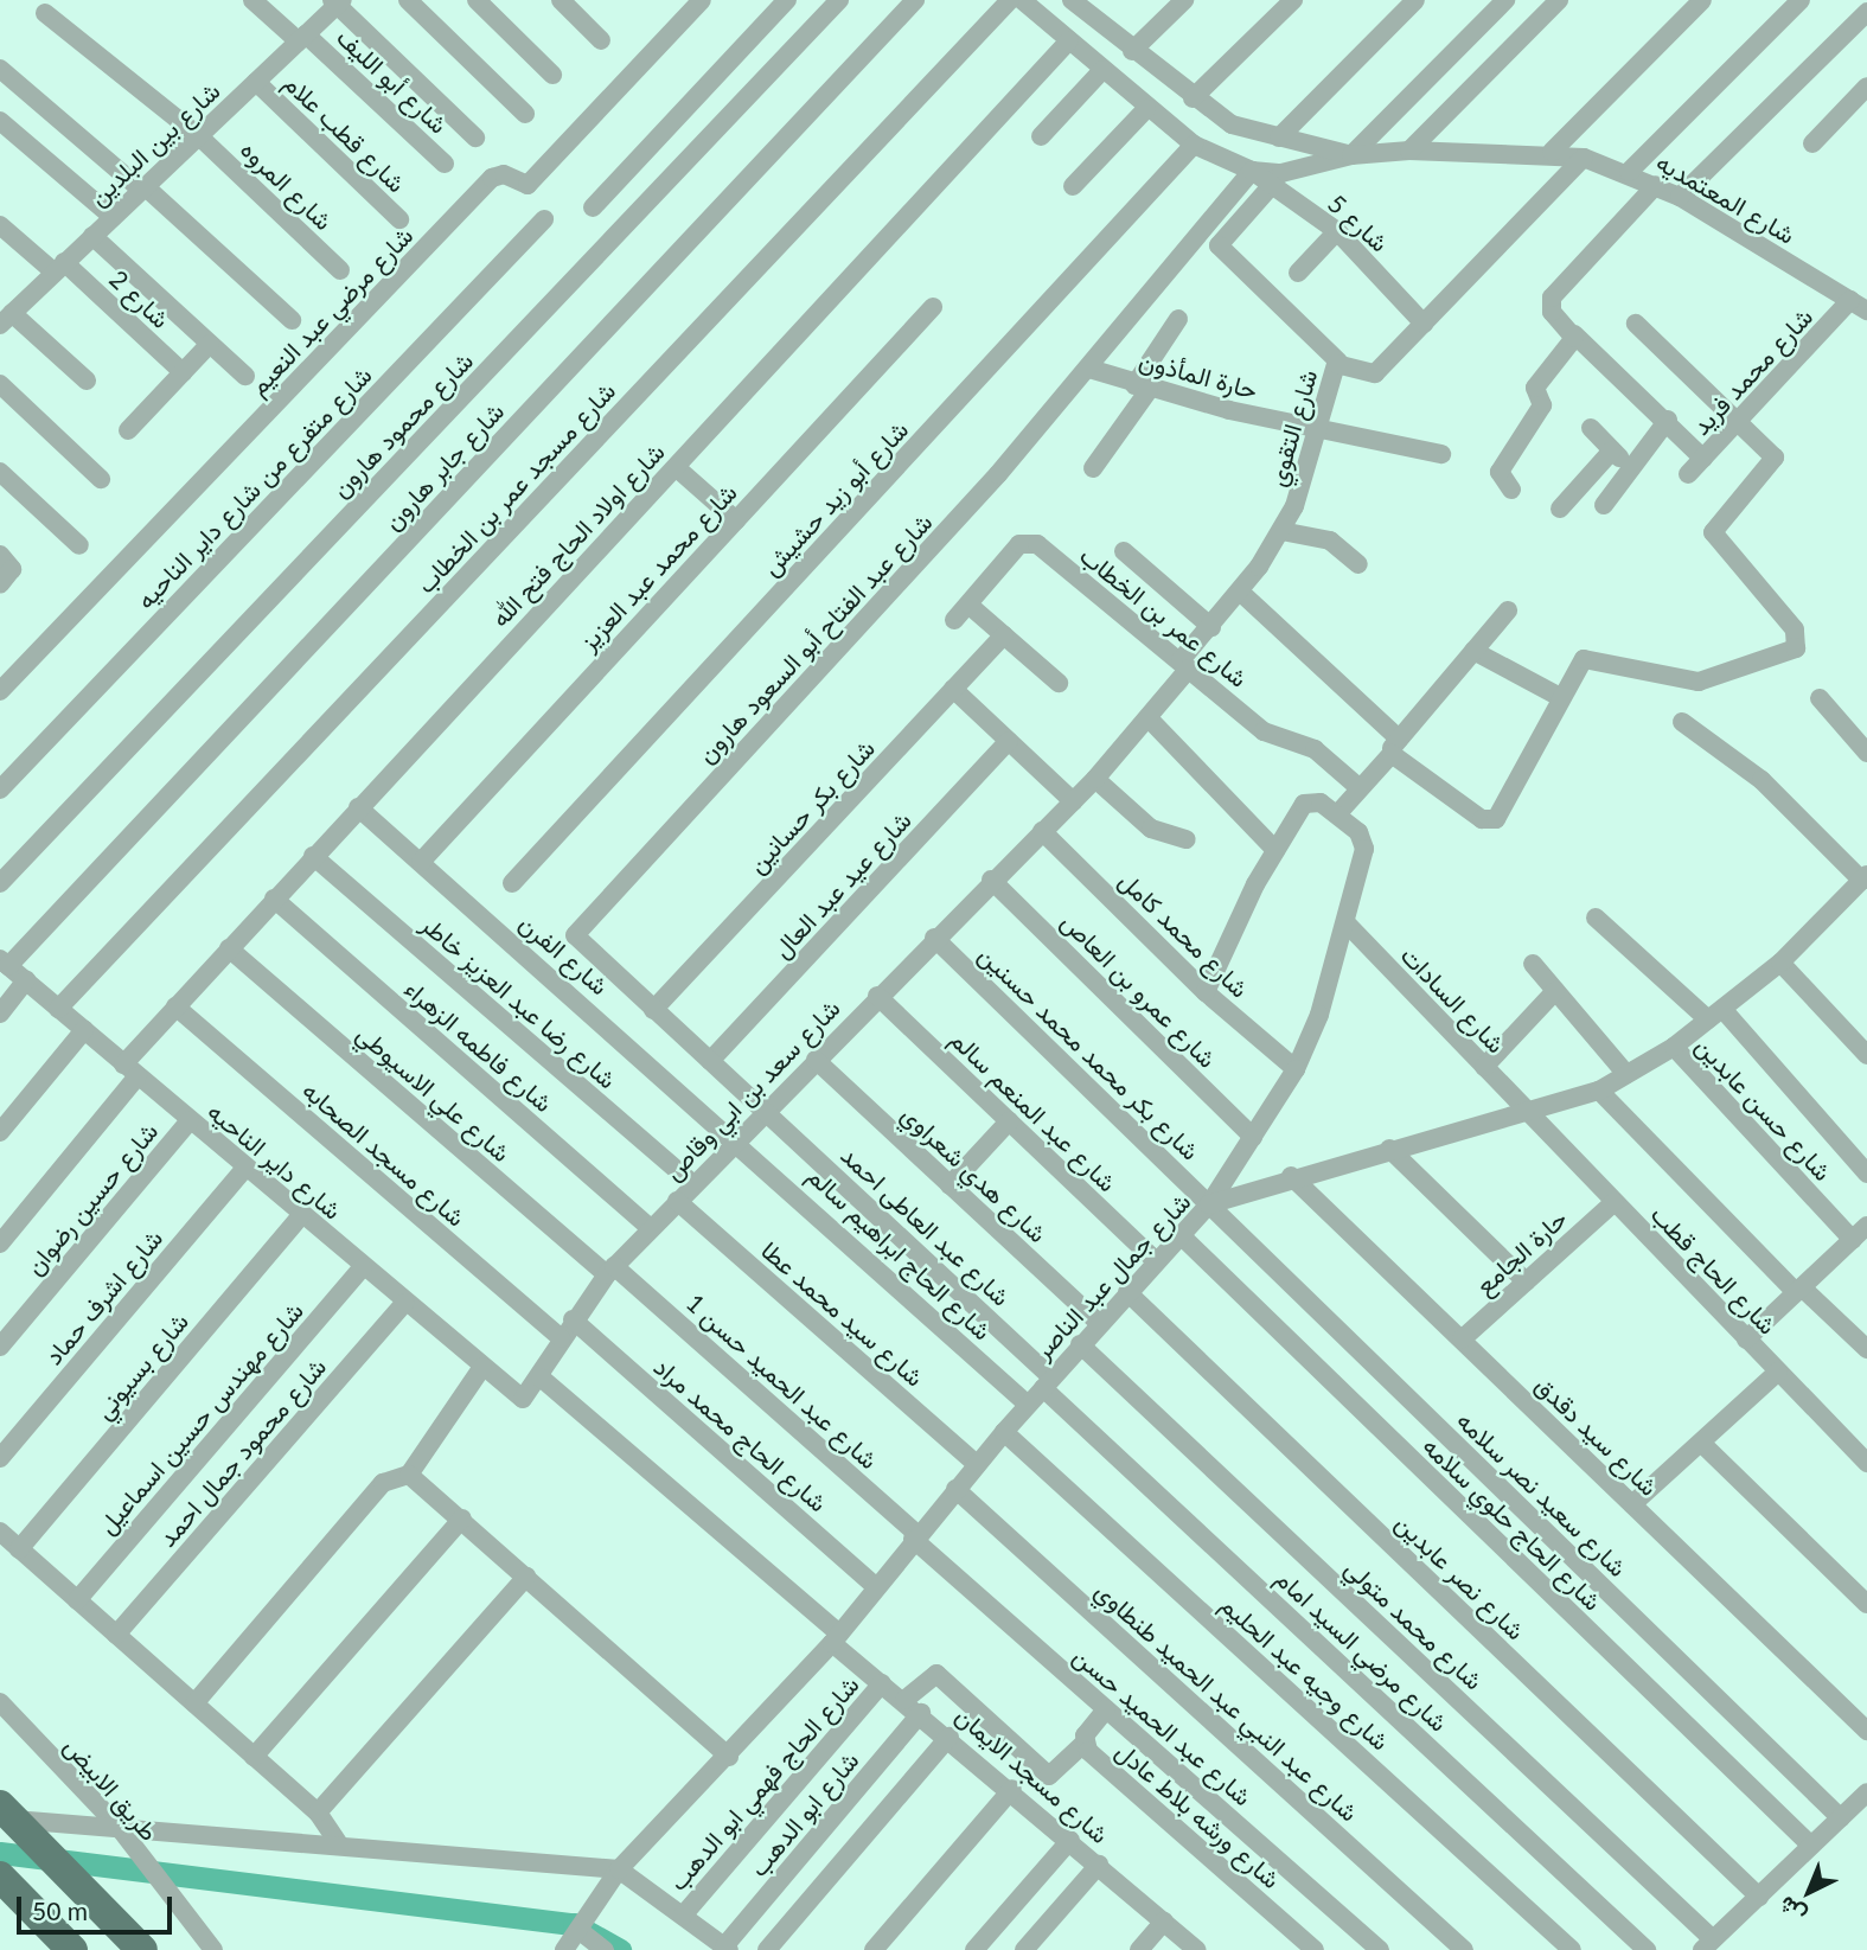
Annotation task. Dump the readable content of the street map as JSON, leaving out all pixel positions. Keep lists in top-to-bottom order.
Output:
{
  "streets": {
    "street": [
      "شارع أبو الليف",
      "شارع قطب علام",
      "شارع بين البلدين",
      "شارع المروه",
      "شارع المعتمديه",
      "شارع 5",
      "شارع 2",
      "شارع مرضي عبد النعيم",
      "شارع محمد فريد",
      "حارة المأذون",
      "شارع محمود هارون",
      "شارع التقوي",
      "شارع جابر هارون",
      "شارع متفرع من شارع داير الناحيه",
      "شارع مسجد عمر بن الخطاب",
      "شارع أبو زيد حشيش",
      "شارع اولاد الحاج فتح الله",
      "شارع محمد عبد العزيز",
      "شارع عمر بن الخطاب",
      "شارع عبد الفتاح أبو السعود هارون",
      "شارع بكر حسانين",
      "شارع عيد عبد العال",
      "شارع محمد كامل",
      "شارع الفرن",
      "شارع عمرو بن العاص",
      "شارع السادات",
      "شارع رضا عبد العزيز خاطر",
      "شارع فاطمه الزهراء",
      "شارع بكر محمد محمد حسنين",
      "شارع سعد بن ابي وقاص",
      "شارع علي الاسيوطي",
      "شارع حسن عابدين",
      "شارع عبد المنعم سالم",
      "شارع مسجد الصحابه",
      "شارع داير الناحيه",
      "شارع هدي شعراوي",
      "شارع حسين رضوان",
      "شارع عبد العاطى احمد",
      "حارة الجامع",
      "شارع الحاج ابراهيم سالم",
      "شارع الحاج قطب",
      "شارع جمال عبد الناصر",
      "شارع اشرف حماد",
      "شارع سيد محمد عطا",
      "شارع بسيوني",
      "شارع عبد الحميد حسن 1",
      "شارع مهندس حسين اسماعيل",
      "شارع الحاج محمد مراد",
      "شارع سيد دقدق",
      "شارع محمود جمال احمد",
      "شارع سعيد نصر سلامه",
      "شارع الحاج حلوي سلامه",
      "شارع نصر عابدين",
      "شارع محمد متولي",
      "شارع مرضي السيد امام",
      "شارع وجيه عبد الحليم",
      "شارع عبد النبي عبد الحميد طنطاوي",
      "شارع عبد الحميد حسن",
      "شارع مسجد الايمان",
      "شارع الحاج فهمي ابو الدهب",
      "طريق الابيض",
      "شارع ابو الدهب",
      "شارع ورشه بلاط عادل"
    ]
  },
  "crossings": [
    ["شارع أبو الليف", "شارع بين البلدين"],
    ["شارع قطب علام", "شارع بين البلدين"],
    ["شارع بين البلدين", "شارع المروه"],
    ["شارع بين البلدين", "شارع 2"],
    ["شارع المعتمديه", "شارع 5"],
    ["شارع المعتمديه", "شارع محمد فريد"],
    ["شارع المعتمديه", "شارع التقوي"],
    ["شارع المعتمديه", "شارع أبو زيد حشيش"],
    ["شارع المعتمديه", "شارع اولاد الحاج فتح الله"],
    ["شارع المعتمديه", "شارع عبد الفتاح أبو السعود هارون"],
    ["شارع 5", "شارع التقوي"],
    ["شارع 5", "شارع عبد الفتاح أبو السعود هارون"],
    ["حارة المأذون", "شارع التقوي"],
    ["حارة المأذون", "شارع عبد الفتاح أبو السعود هارون"],
    ["شارع التقوي", "شارع عمر بن الخطاب"],
    ["شارع التقوي", "شارع محمد كامل"],
    ["شارع التقوي", "شارع سعد بن ابي وقاص"],
    ["شارع جابر هارون", "شارع داير الناحيه"],
    ["شارع مسجد عمر بن الخطاب", "شارع داير الناحيه"],
    ["شارع اولاد الحاج فتح الله", "شارع الفرن"],
    ["شارع اولاد الحاج فتح الله", "شارع رضا عبد العزيز خاطر"],
    ["شارع اولاد الحاج فتح الله", "شارع فاطمه الزهراء"],
    ["شارع اولاد الحاج فتح الله", "شارع علي الاسيوطي"],
    ["شارع اولاد الحاج فتح الله", "شارع مسجد الصحابه"],
    ["شارع اولاد الحاج فتح الله", "شارع داير الناحيه"],
    ["شارع محمد عبد العزيز", "شارع الفرن"],
    ["شارع عبد الفتاح أبو السعود هارون", "شارع بكر حسانين"],
    ["شارع عبد الفتاح أبو السعود هارون", "شارع عيد عبد العال"],
    ["شارع عبد الفتاح أبو السعود هارون", "شارع سعد بن ابي وقاص"],
    ["شارع عبد الفتاح أبو السعود هارون", "شارع عبد العاطى احمد"],
    ["شارع محمد كامل", "شارع سعد بن ابي وقاص"],
    ["شارع الفرن", "شارع سعد بن ابي وقاص"],
    ["شارع الفرن", "شارع الحاج ابراهيم سالم"],
    ["شارع عمرو بن العاص", "شارع سعد بن ابي وقاص"],
    ["شارع السادات", "شارع الحاج قطب"],
    ["شارع السادات", "شارع جمال عبد الناصر"],
    ["شارع رضا عبد العزيز خاطر", "شارع سعد بن ابي وقاص"],
    ["شارع فاطمه الزهراء", "شارع سعد بن ابي وقاص"],
    ["شارع بكر محمد محمد حسنين", "شارع سعد بن ابي وقاص"],
    ["شارع بكر محمد محمد حسنين", "شارع جمال عبد الناصر"],
    ["شارع بكر محمد محمد حسنين", "شارع سعيد نصر سلامه"],
    ["شارع سعد بن ابي وقاص", "شارع علي الاسيوطي"],
    ["شارع سعد بن ابي وقاص", "شارع عبد المنعم سالم"],
    ["شارع سعد بن ابي وقاص", "شارع مسجد الصحابه"],
    ["شارع سعد بن ابي وقاص", "شارع داير الناحيه"],
    ["شارع سعد بن ابي وقاص", "شارع هدي شعراوي"],
    ["شارع سعد بن ابي وقاص", "شارع عبد العاطى احمد"],
    ["شارع سعد بن ابي وقاص", "شارع الحاج ابراهيم سالم"],
    ["شارع سعد بن ابي وقاص", "شارع سيد محمد عطا"],
    ["شارع سعد بن ابي وقاص", "شارع عبد الحميد حسن 1"],
    ["شارع سعد بن ابي وقاص", "شارع الحاج محمد مراد"],
    ["شارع سعد بن ابي وقاص", "شارع مسجد الايمان"],
    ["شارع علي الاسيوطي", "شارع عبد الحميد حسن 1"],
    ["شارع حسن عابدين", "شارع جمال عبد الناصر"],
    ["شارع عبد المنعم سالم", "شارع جمال عبد الناصر"],
    ["شارع داير الناحيه", "شارع حسين رضوان"],
    ["شارع داير الناحيه", "شارع اشرف حماد"],
    ["شارع داير الناحيه", "شارع بسيوني"],
    ["شارع داير الناحيه", "شارع مهندس حسين اسماعيل"],
    ["شارع داير الناحيه", "شارع محمود جمال احمد"],
    ["شارع هدي شعراوي", "شارع جمال عبد الناصر"],
    ["شارع عبد العاطى احمد", "شارع جمال عبد الناصر"],
    ["شارع عبد العاطى احمد", "شارع مرضي السيد امام"],
    ["حارة الجامع", "شارع الحاج قطب"],
    ["حارة الجامع", "شارع سيد دقدق"],
    ["شارع الحاج ابراهيم سالم", "شارع جمال عبد الناصر"],
    ["شارع الحاج قطب", "شارع جمال عبد الناصر"],
    ["شارع جمال عبد الناصر", "شارع سيد محمد عطا"],
    ["شارع جمال عبد الناصر", "شارع عبد الحميد حسن 1"],
    ["شارع جمال عبد الناصر", "شارع الحاج محمد مراد"],
    ["شارع جمال عبد الناصر", "شارع سيد دقدق"],
    ["شارع جمال عبد الناصر", "شارع سعيد نصر سلامه"],
    ["شارع جمال عبد الناصر", "شارع الحاج حلوي سلامه"],
    ["شارع جمال عبد الناصر", "شارع نصر عابدين"],
    ["شارع جمال عبد الناصر", "شارع محمد متولي"],
    ["شارع جمال عبد الناصر", "شارع مرضي السيد امام"],
    ["شارع جمال عبد الناصر", "شارع وجيه عبد الحليم"],
    ["شارع جمال عبد الناصر", "شارع عبد النبي عبد الحميد طنطاوي"],
    ["شارع جمال عبد الناصر", "شارع عبد الحميد حسن"],
    ["شارع جمال عبد الناصر", "شارع مسجد الايمان"],
    ["شارع عبد الحميد حسن 1", "شارع عبد الحميد حسن"],
    ["شارع عبد الحميد حسن", "شارع ورشه بلاط عادل"],
    ["شارع مسجد الايمان", "شارع الحاج فهمي ابو الدهب"],
    ["شارع مسجد الايمان", "شارع ابو الدهب"]
  ],
  "scale_bar": "50 m",
  "north": "bottom left"
}
